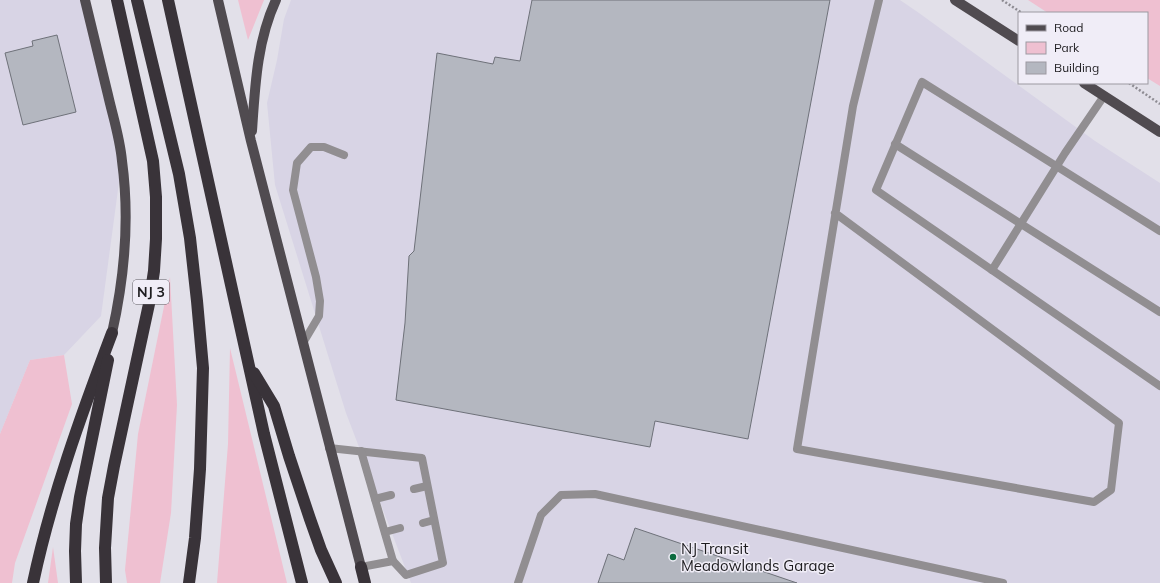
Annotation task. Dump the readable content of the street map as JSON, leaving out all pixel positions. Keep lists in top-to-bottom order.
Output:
{
  "streets": {
    "highway": ["NJ 3"]
  },
  "places": ["NJ Transit Meadowlands Garage"],
  "legend": ["Road", "Park", "Building"]
}
